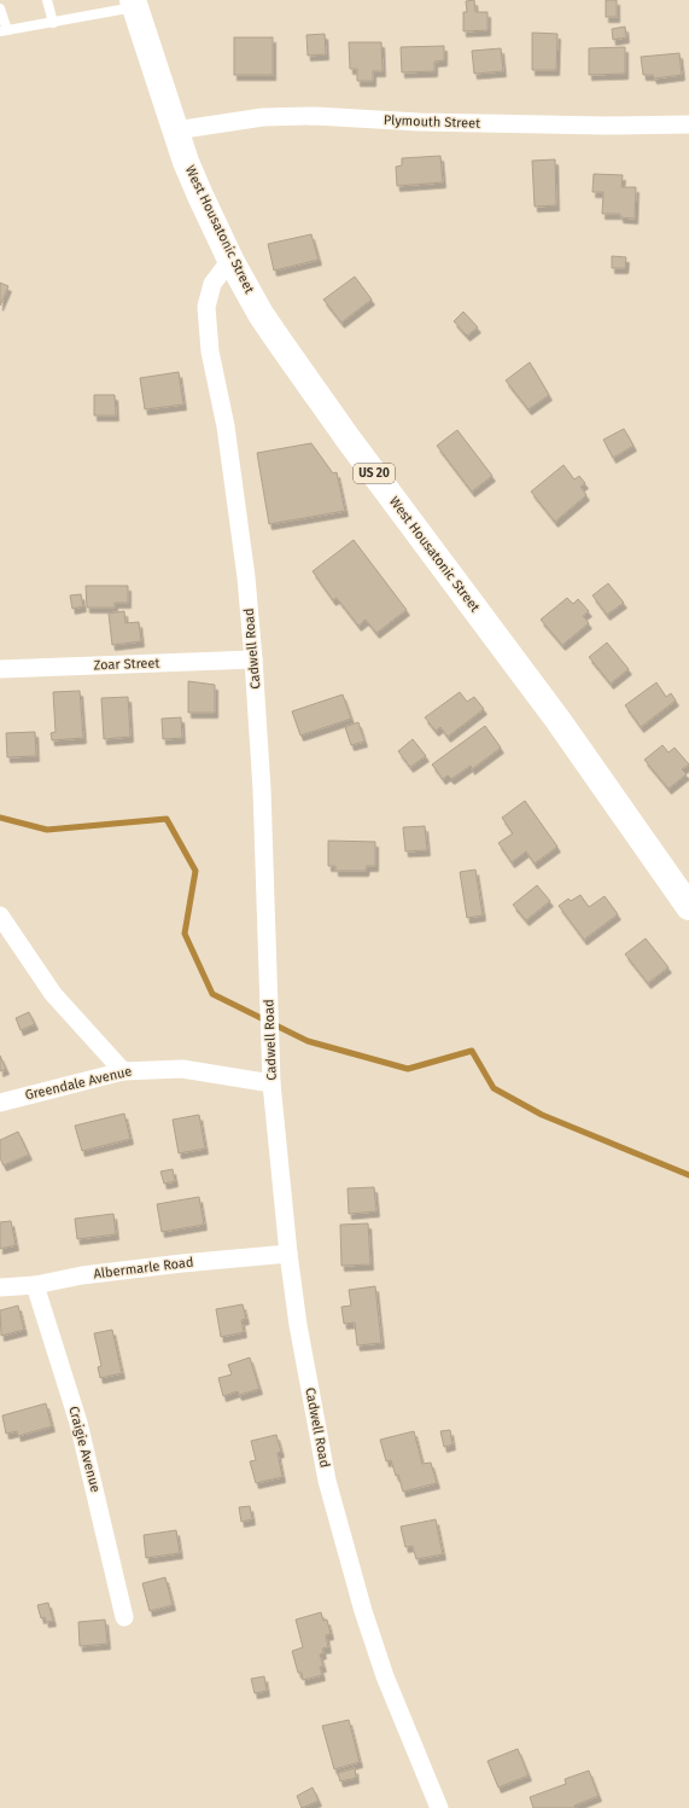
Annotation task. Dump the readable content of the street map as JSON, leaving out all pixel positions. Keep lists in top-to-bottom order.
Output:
{
  "streets": {
    "highway": ["West Housatonic Street", "US 20"],
    "street": [
      "Plymouth Street",
      "Cadwell Road",
      "Zoar Street",
      "Greendale Avenue",
      "Albermarle Road",
      "Craigie Avenue"
    ]
  },
  "crossings": [
    ["Plymouth Street", "West Housatonic Street"],
    ["West Housatonic Street", "Cadwell Road"],
    ["Cadwell Road", "Zoar Street"],
    ["Cadwell Road", "Greendale Avenue"],
    ["Cadwell Road", "Albermarle Road"],
    ["Albermarle Road", "Craigie Avenue"]
  ]
}
